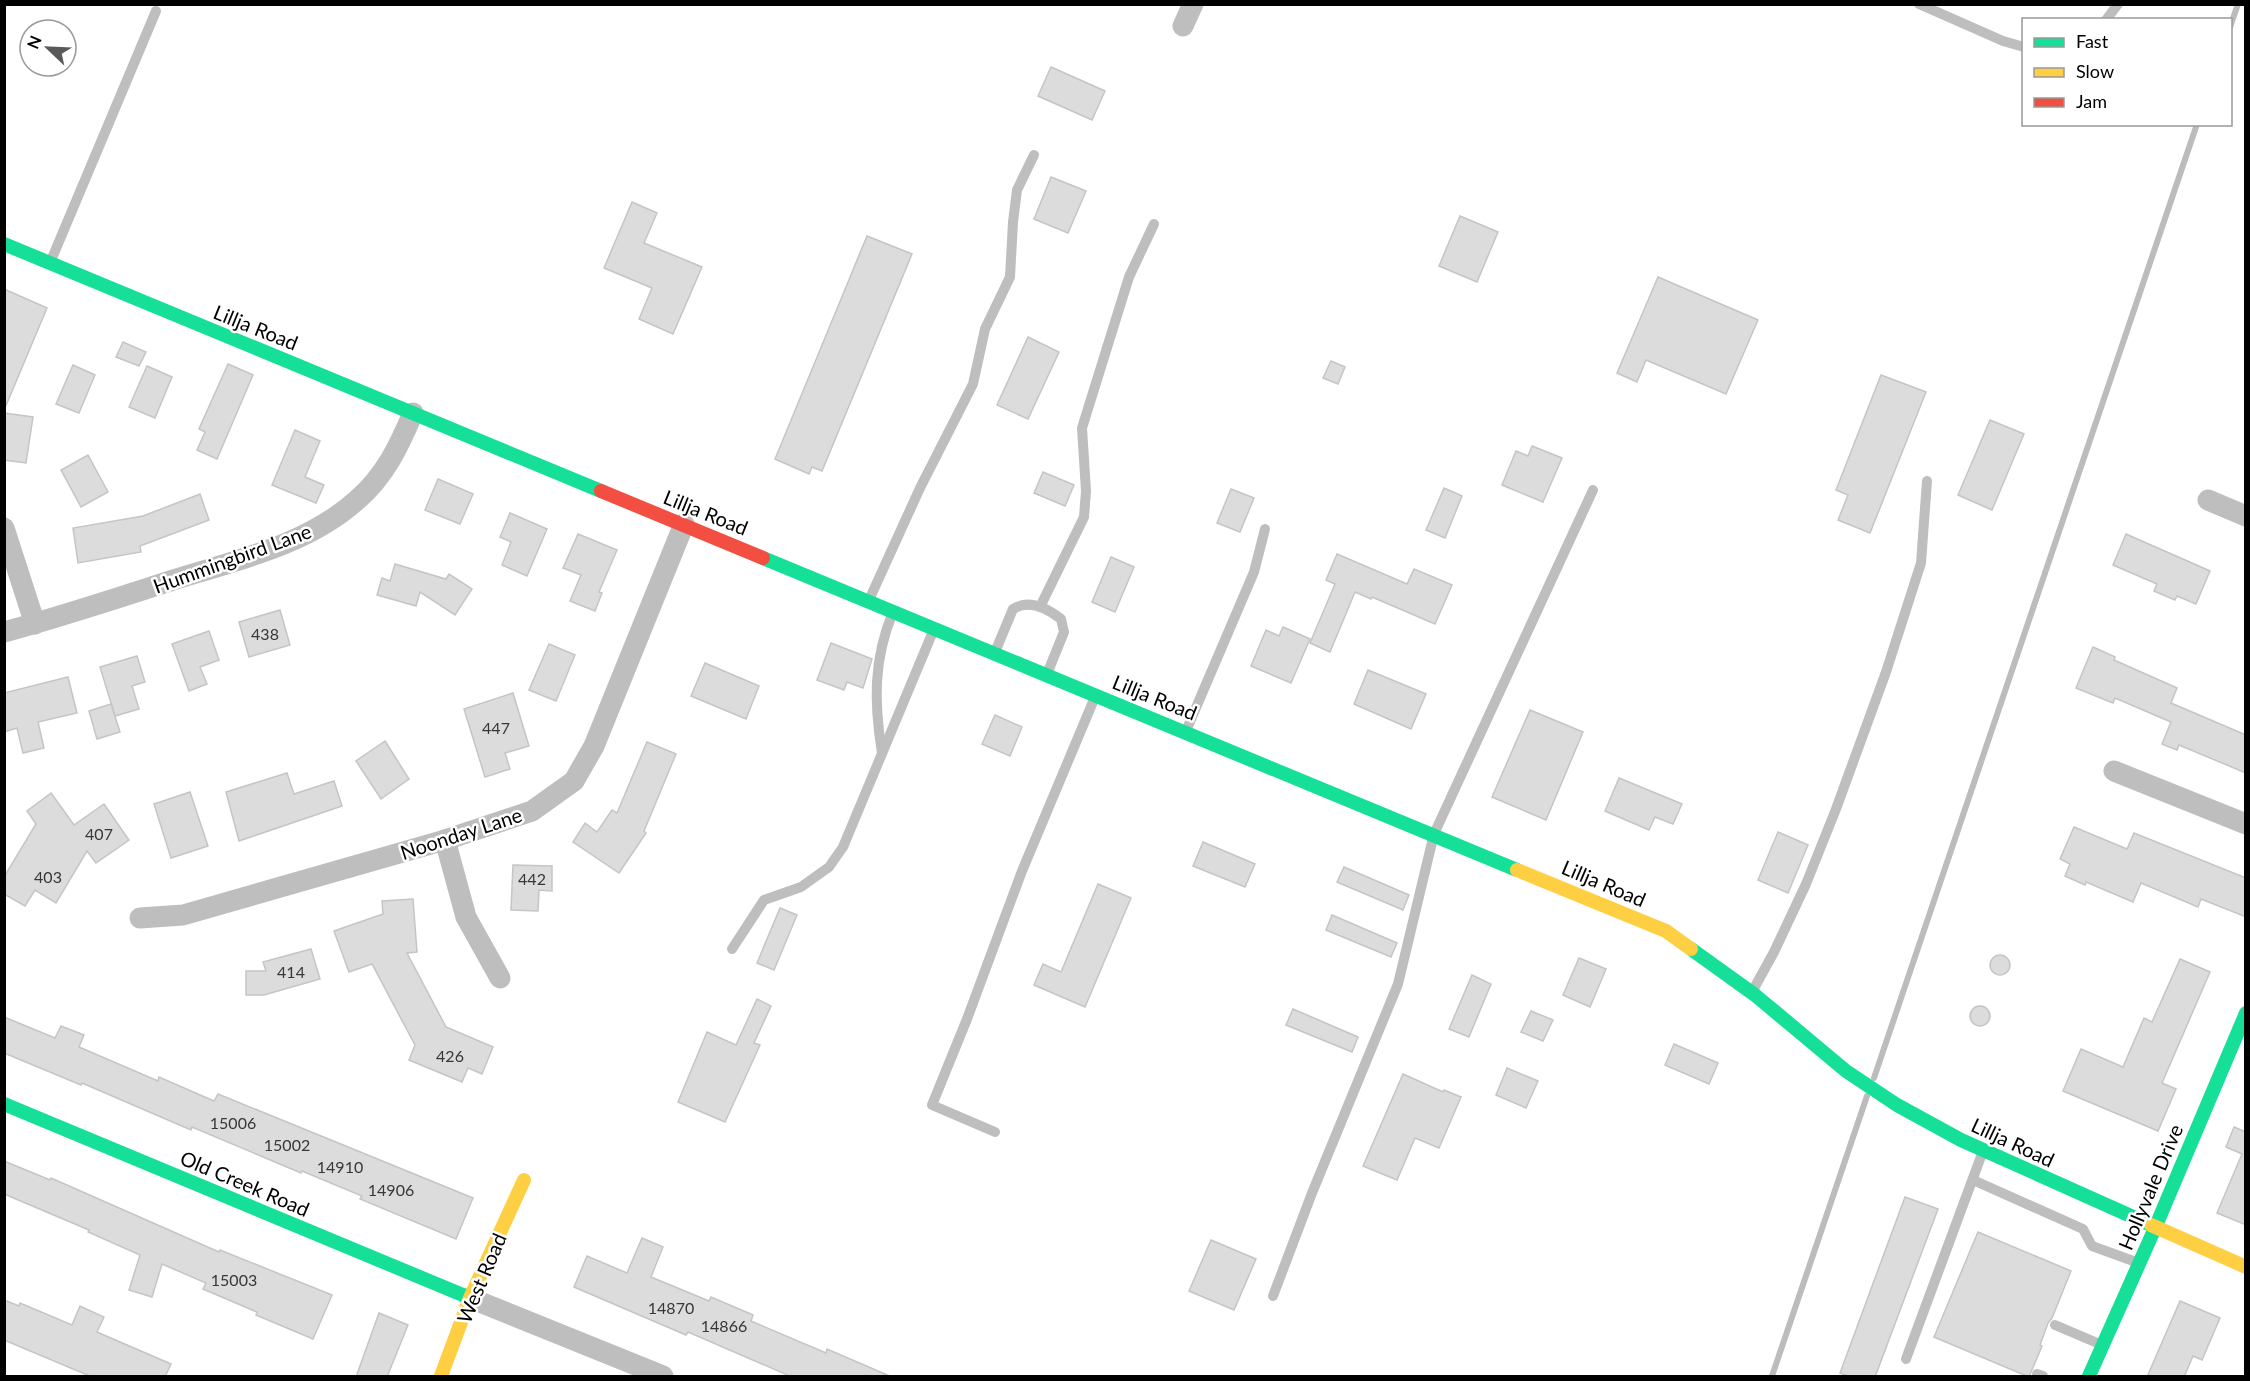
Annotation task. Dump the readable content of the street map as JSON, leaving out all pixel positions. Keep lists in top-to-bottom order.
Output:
{
  "streets": {
    "street": [
      "Lillja Road",
      "Hummingbird Lane",
      "Noonday Lane",
      "Old Creek Road",
      "Hollyvale Drive",
      "West Road"
    ]
  },
  "crossings": [
    ["Lillja Road", "Hummingbird Lane"],
    ["Lillja Road", "Noonday Lane"],
    ["Lillja Road", "Hollyvale Drive"],
    ["Old Creek Road", "West Road"]
  ],
  "house_numbers": [
    "438",
    "447",
    "407",
    "403",
    "442",
    "414",
    "426",
    "15006",
    "15002",
    "14910",
    "14906",
    "15003",
    "14870",
    "14866"
  ],
  "legend": ["Fast", "Slow", "Jam"],
  "north": "top left"
}
